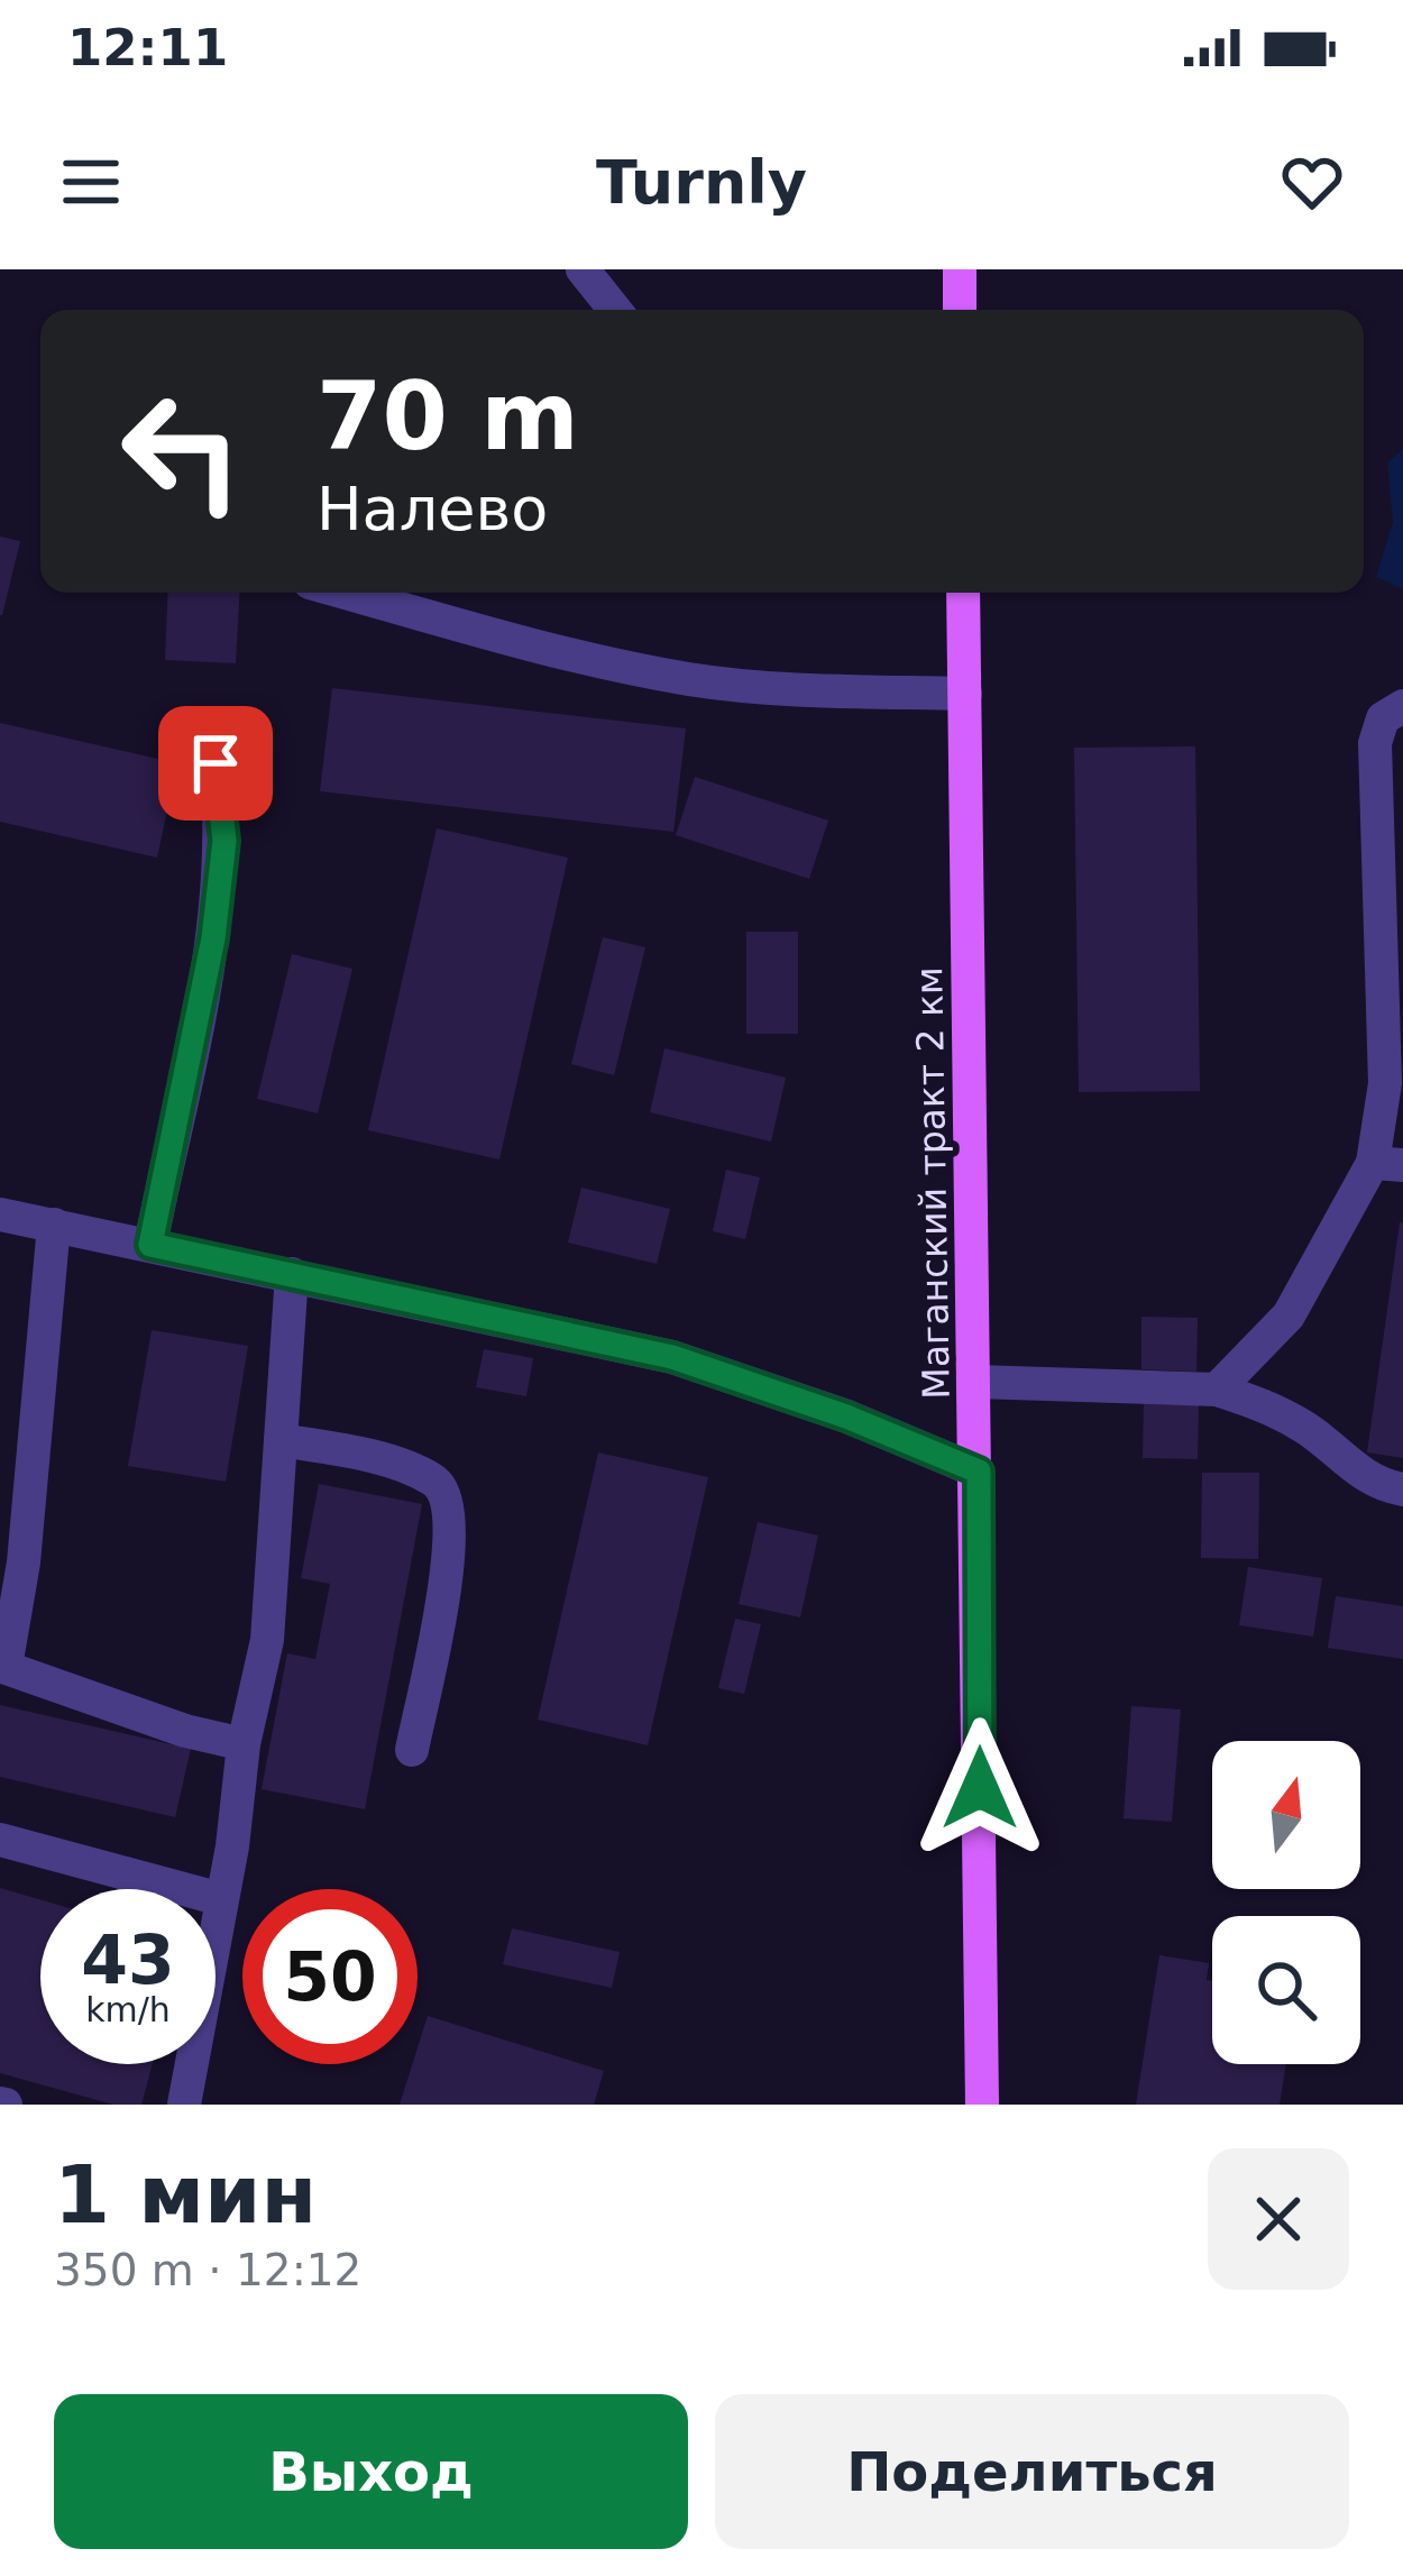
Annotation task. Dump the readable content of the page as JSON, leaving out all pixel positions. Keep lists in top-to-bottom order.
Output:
{
  "streets": {
    "main road": ["Маганский тракт 2 км"]
  },
  "north": "top",
  "page": {
    "status": "12:11",
    "header": "Turnly",
    "turn": ["70 m", "Налево"],
    "speed": "43 km/h",
    "limit": "50",
    "heading": ["1 мин", "350 m · 12:12"],
    "buttons": ["Выход", "Поделиться"]
  }
}
